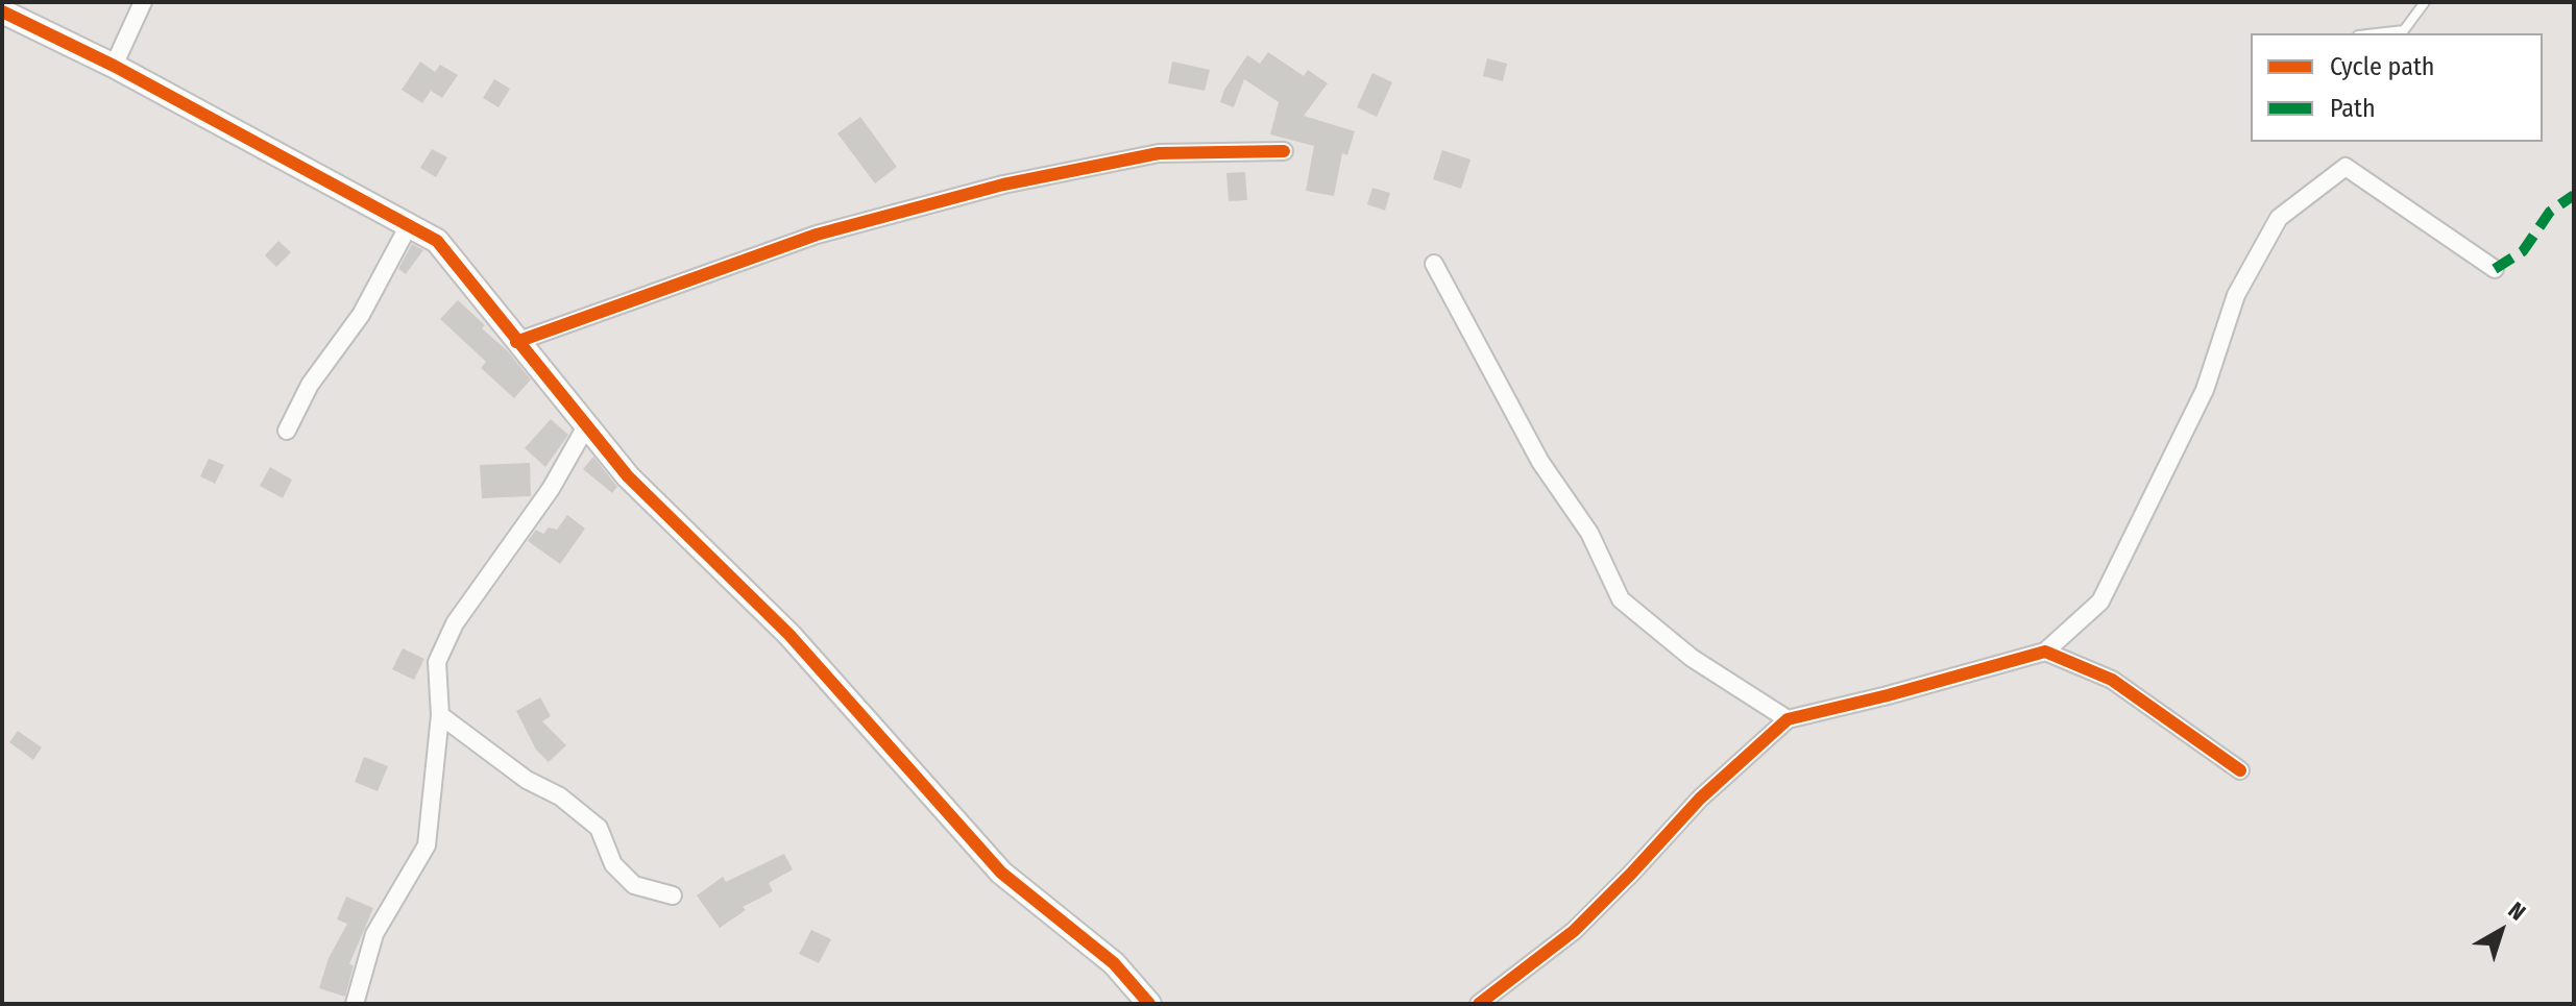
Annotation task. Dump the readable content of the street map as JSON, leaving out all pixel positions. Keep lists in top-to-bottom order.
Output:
{
  "legend": ["Cycle path", "Path"],
  "north": "top right"
}
